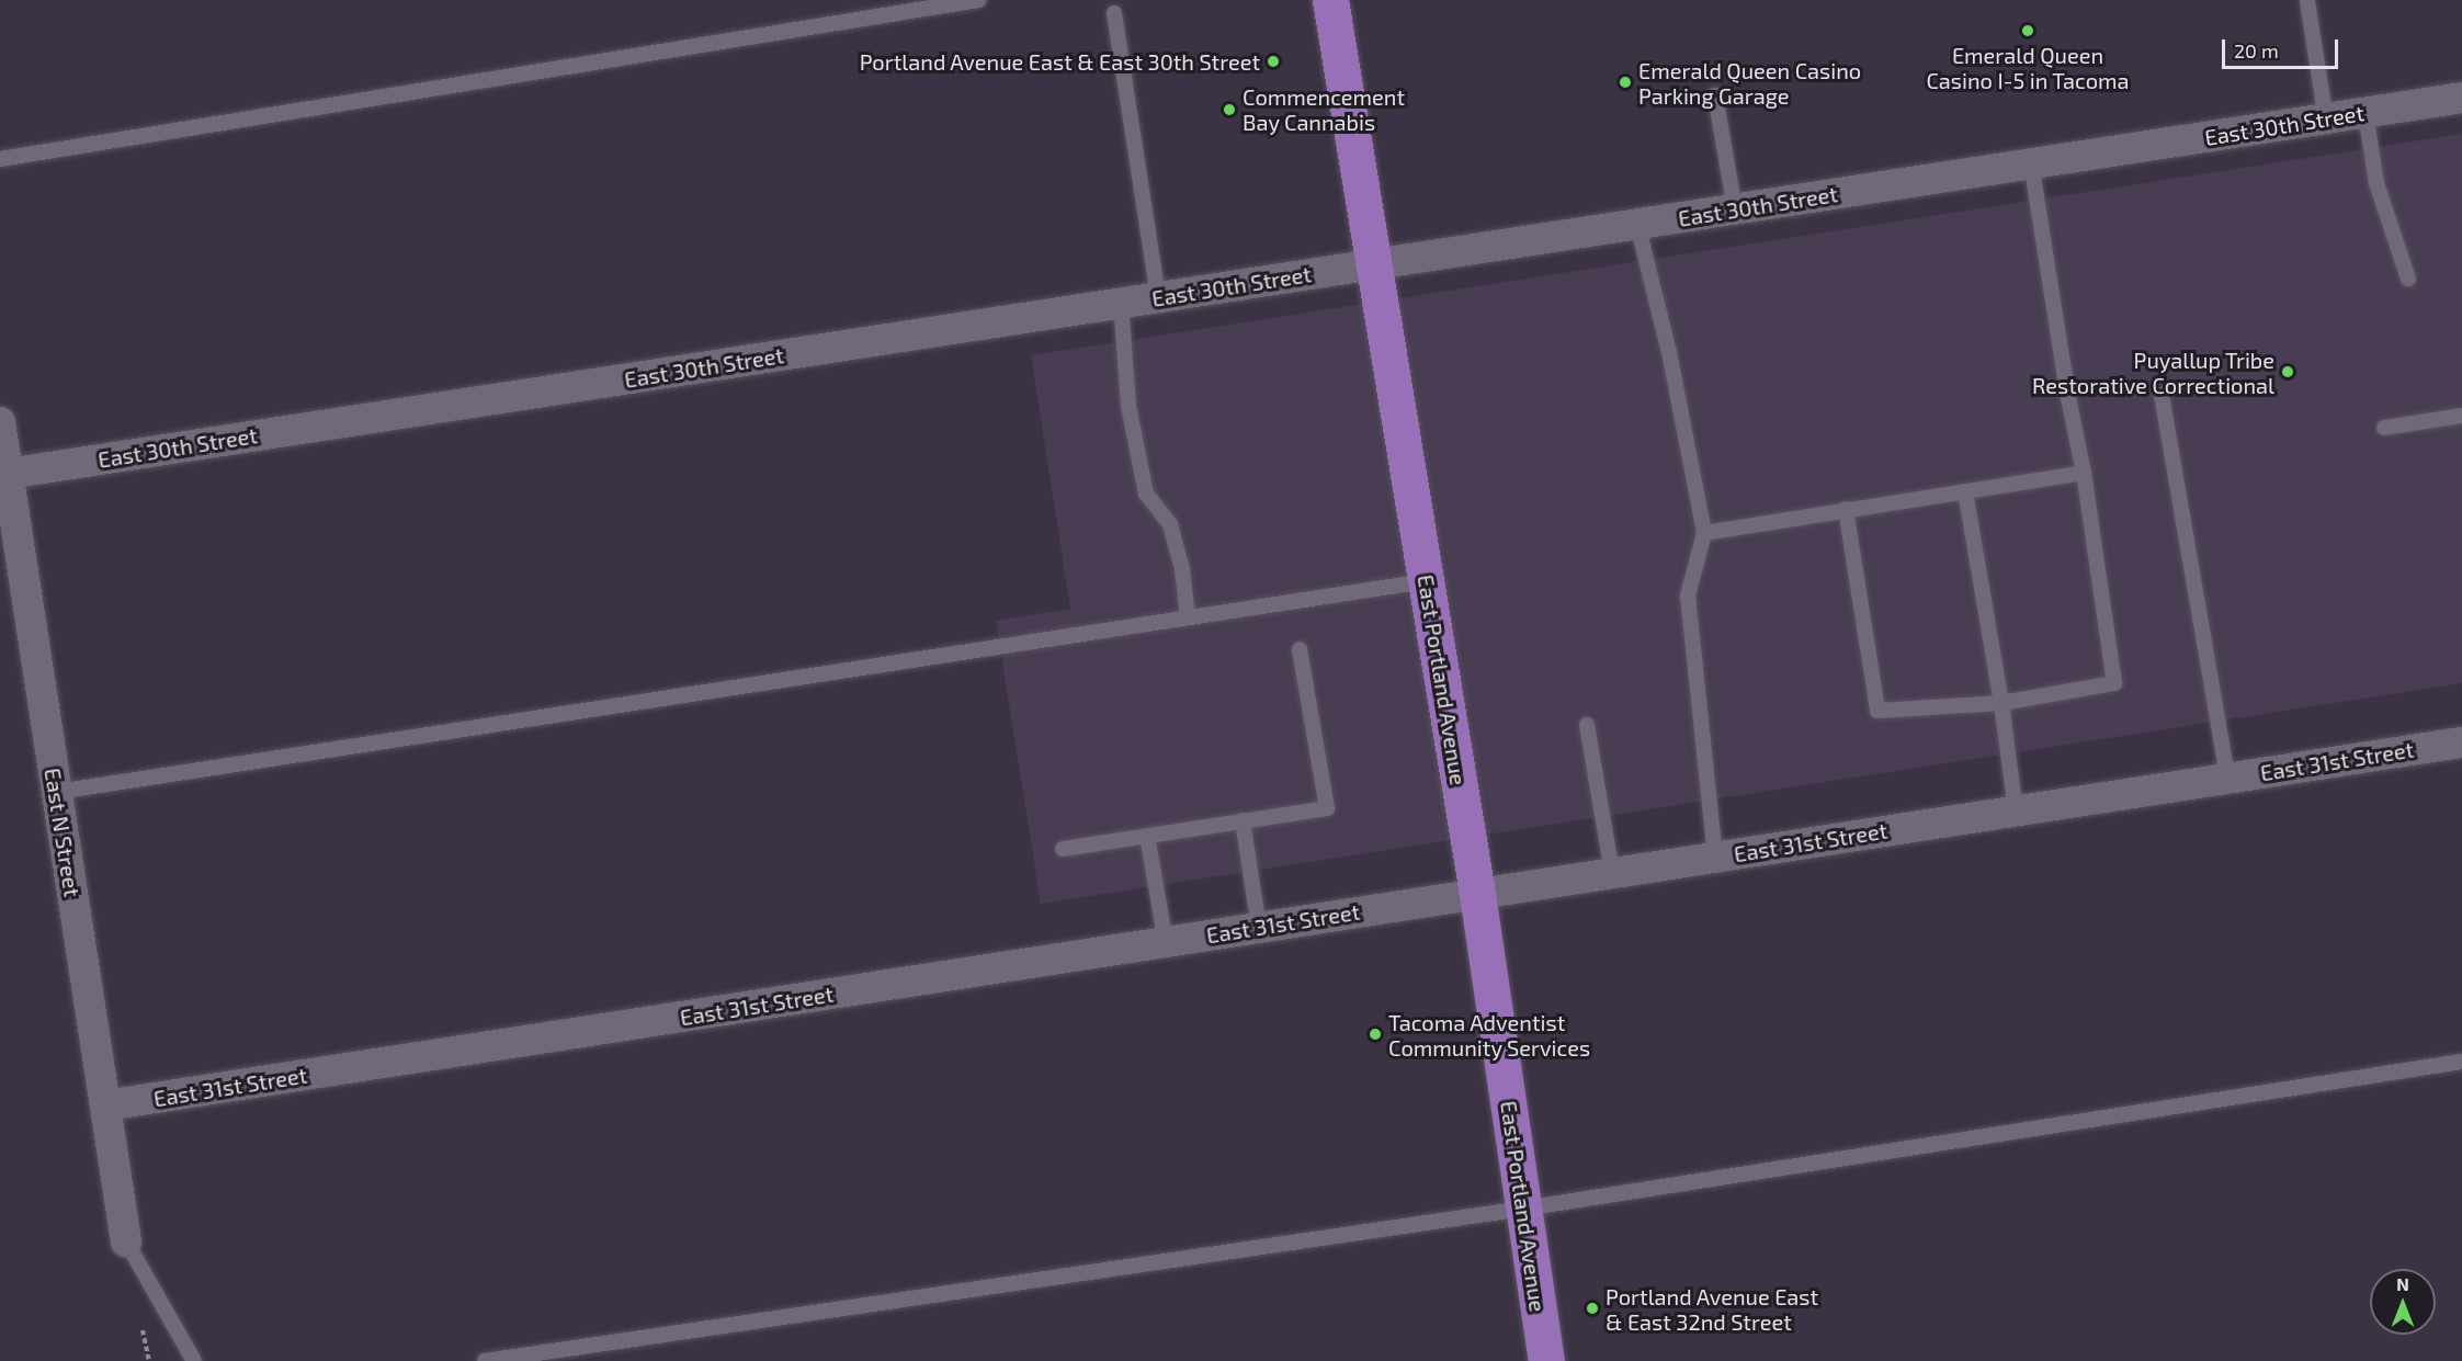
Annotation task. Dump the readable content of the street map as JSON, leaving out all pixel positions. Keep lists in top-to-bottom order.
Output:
{
  "streets": {
    "main road": ["East Portland Avenue"],
    "street": ["East 30th Street", "East 31st Street", "East N Street"]
  },
  "crossings": [
    ["East 30th Street", "East Portland Avenue"],
    ["East 30th Street", "East N Street"],
    ["East Portland Avenue", "East 31st Street"],
    ["East 31st Street", "East N Street"]
  ],
  "places": [
    "Emerald Queen Casino I-5 in Tacoma",
    "Portland Avenue East & East 30th Street",
    "Emerald Queen Casino Parking Garage",
    "Commencement Bay Cannabis",
    "Puyallup Tribe Restorative Correctional",
    "Tacoma Adventist Community Services",
    "Portland Avenue East & East 32nd Street"
  ],
  "scale_bar": "20 m",
  "north": "top"
}
